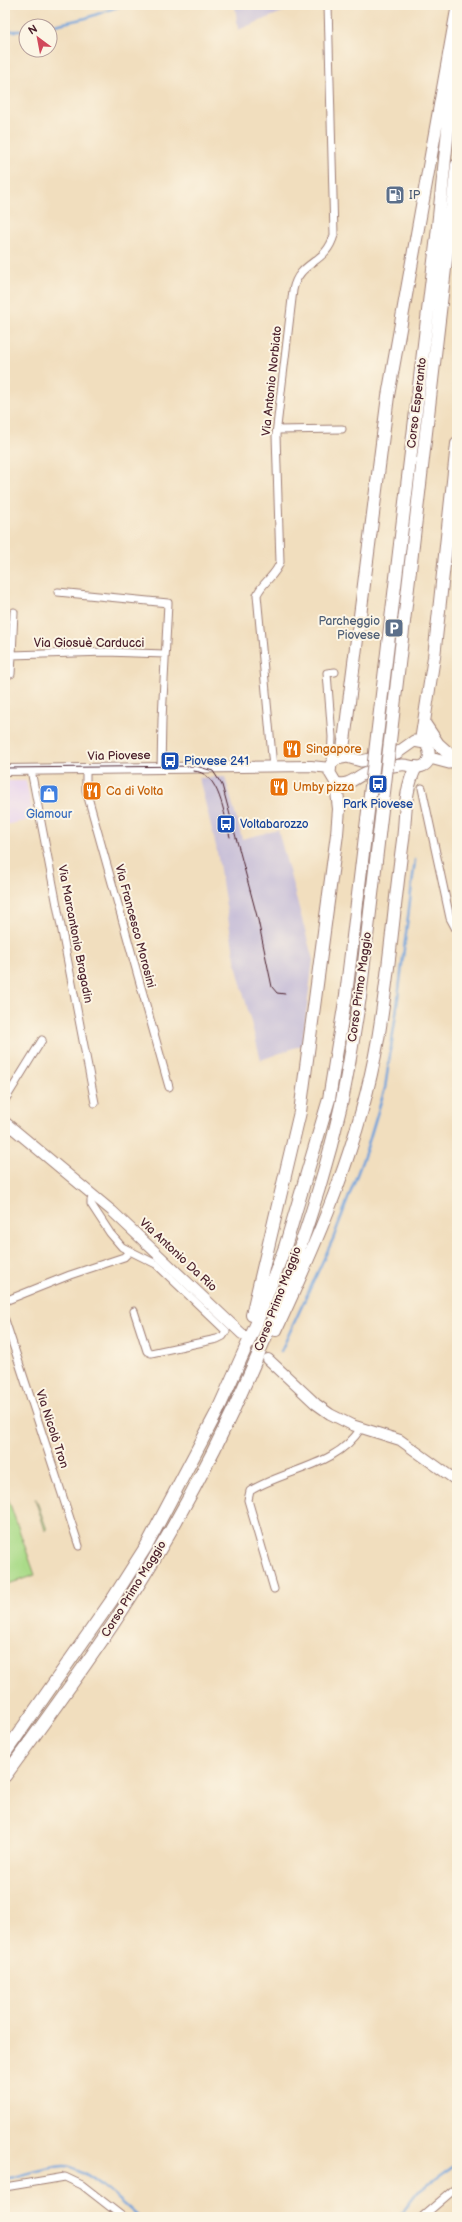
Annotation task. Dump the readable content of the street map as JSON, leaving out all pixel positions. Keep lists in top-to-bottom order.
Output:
{
  "streets": {
    "highway": ["Corso Esperanto", "Corso Primo Maggio"],
    "street": [
      "Via Antonio Norbiato",
      "Via Giosuè Carducci",
      "Via Piovese",
      "Via Francesco Morosini",
      "Via Marcantonio Bragadin",
      "Via Antonio Da Rio",
      "Via Nicolò Tron"
    ]
  },
  "crossings": [
    ["Via Antonio Norbiato", "Via Piovese"],
    ["Corso Esperanto", "Corso Primo Maggio"],
    ["Via Piovese", "Via Francesco Morosini"],
    ["Via Piovese", "Via Marcantonio Bragadin"]
  ],
  "places": {
    "fuel station": ["IP"],
    "parking": ["Parcheggio Piovese"],
    "restaurant": ["Singapore", "Umby pizza", "Ca di Volta"],
    "bus stop": ["Piovese 241", "Park Piovese", "Voltabarozzo"],
    "shop": ["Glamour"]
  },
  "north": "top left"
}
